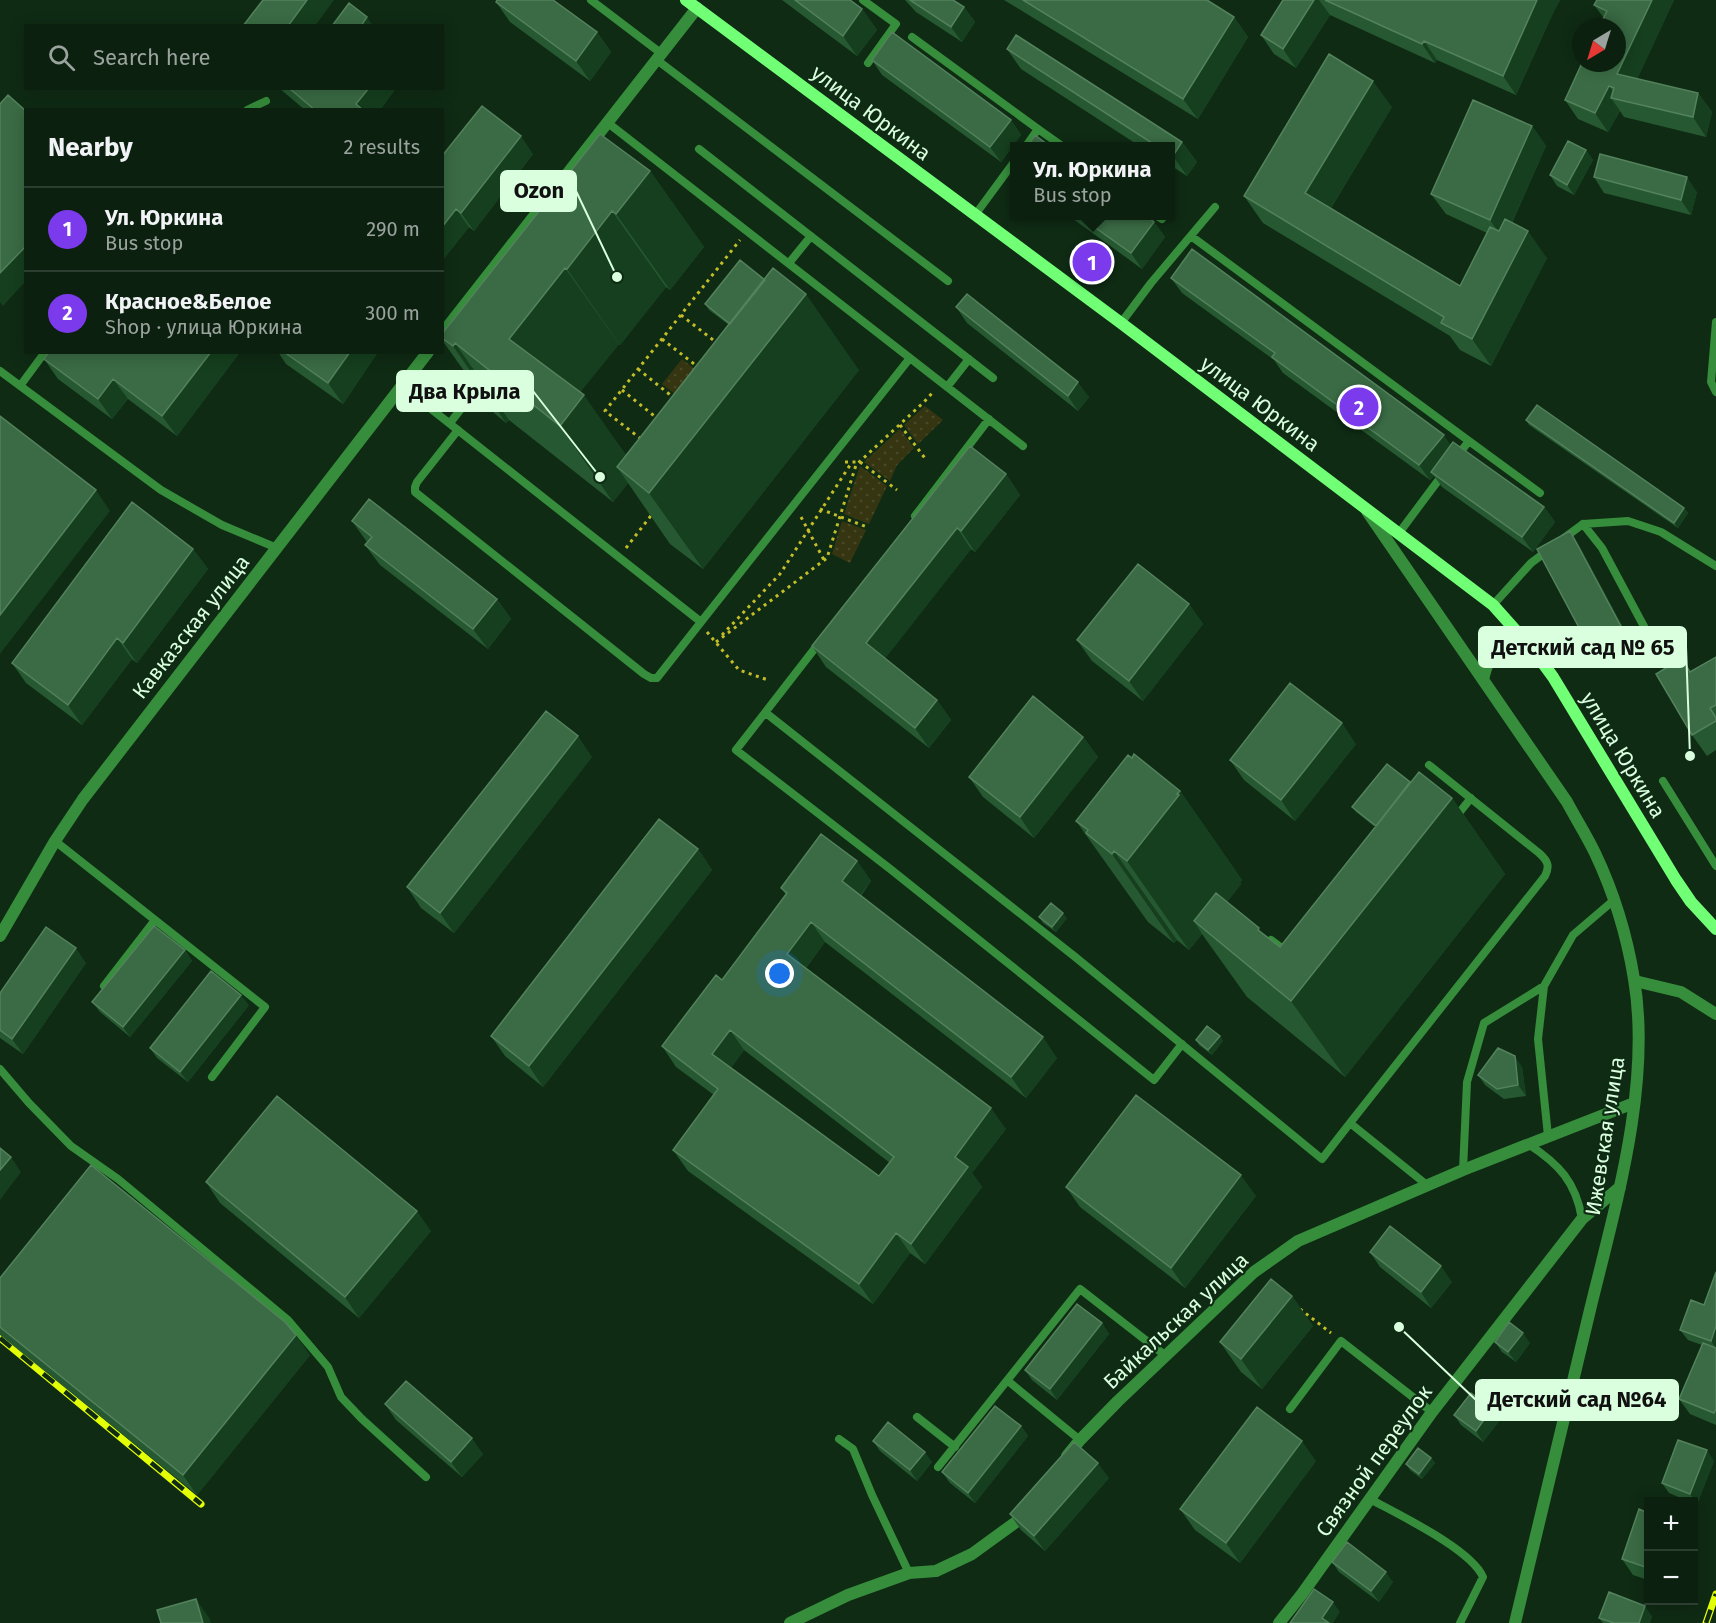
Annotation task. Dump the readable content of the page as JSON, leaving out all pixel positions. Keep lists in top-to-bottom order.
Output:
{
  "streets": {
    "main road": ["улица Юркина"],
    "street": [
      "Кавказская улица",
      "Ижевская улица",
      "Байкальская улица",
      "Связной переулок"
    ]
  },
  "crossings": [
    ["улица Юркина", "Ижевская улица"],
    ["Ижевская улица", "Байкальская улица"],
    ["Ижевская улица", "Связной переулок"]
  ],
  "places": [
    "Ozon",
    "Два Крыла",
    "Детский сад № 65",
    "Детский сад №64"
  ],
  "north": "bottom left",
  "page": {
    "search": "Search here",
    "heading": ["Nearby", "2 results"],
    "popup": ["Ул. Юркина", "Bus stop"],
    "list": [
      {
        "mark": "1",
        "name": "Ул. Юркина",
        "note": "Bus stop",
        "value": "290 m"
      },
      {
        "mark": "2",
        "name": "Красное&Белое",
        "note": "Shop · улица Юркина",
        "value": "300 m"
      }
    ],
    "pins": ["1", "2"],
    "map_buttons": ["+", "−"]
  }
}
